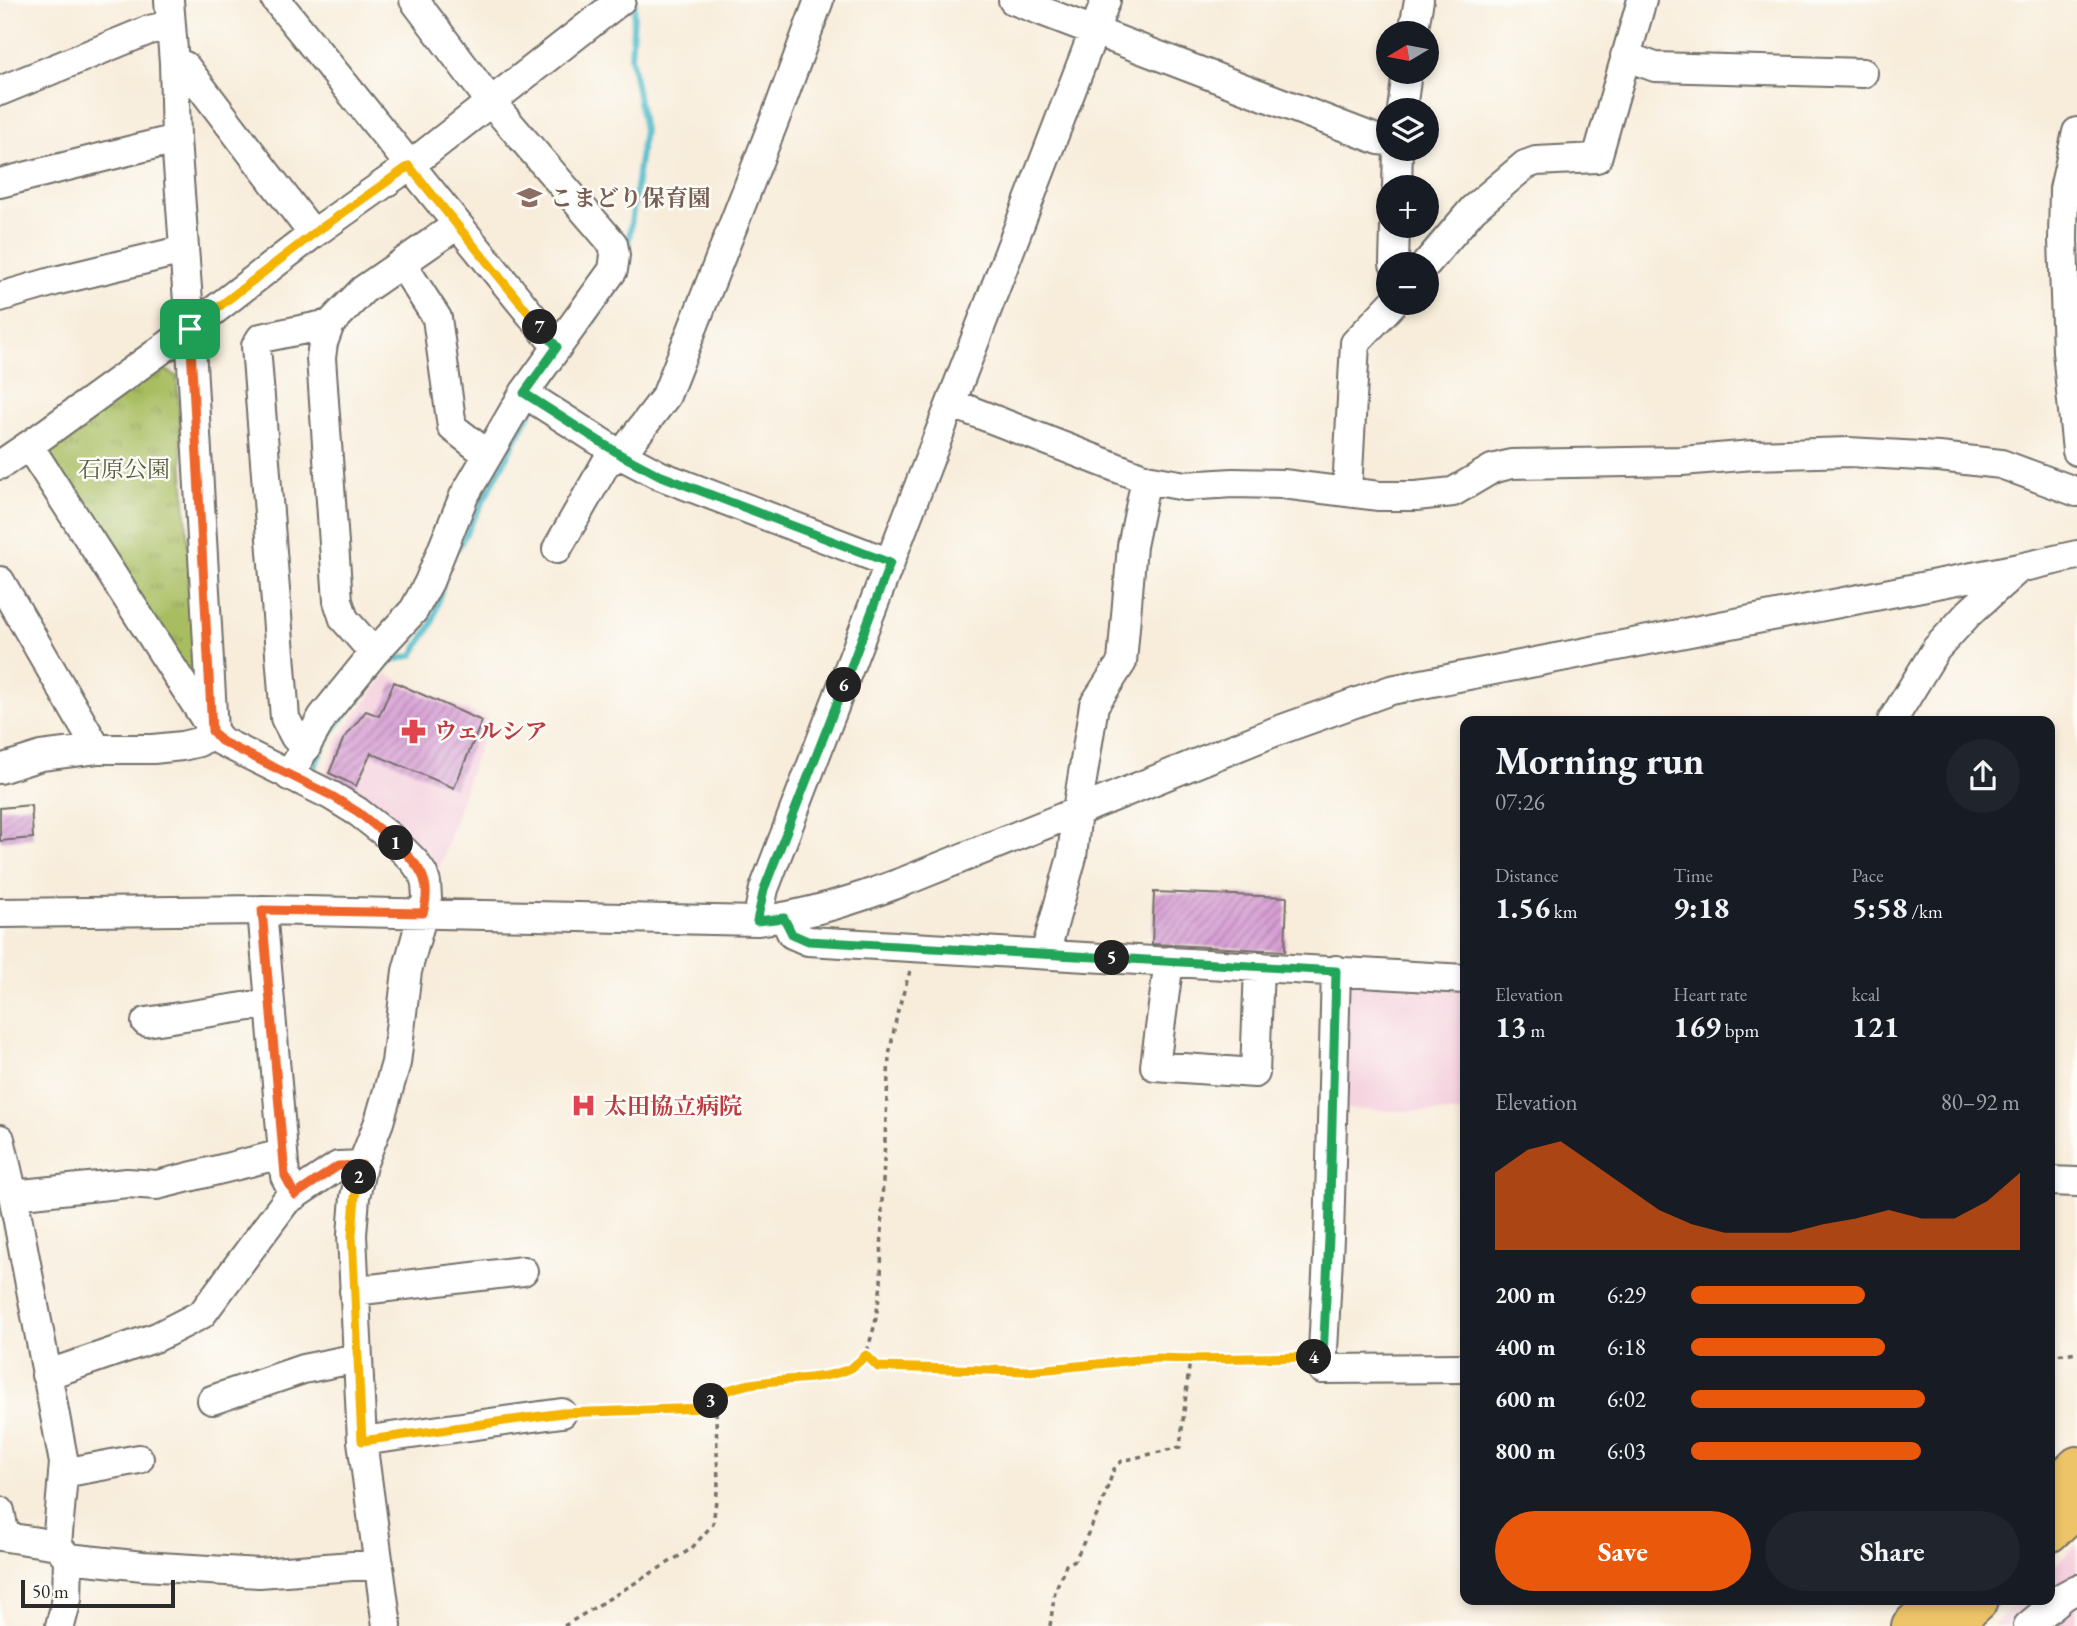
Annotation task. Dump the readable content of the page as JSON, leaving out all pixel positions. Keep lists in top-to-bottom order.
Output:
{
  "parks": ["石原公園"],
  "places": {
    "school or university": ["こまどり保育園"],
    "pharmacy": ["ウェルシア"],
    "hospital": ["太田協立病院"]
  },
  "scale_bar": "50 m",
  "north": "left",
  "page": {
    "map_buttons": ["+", "−"],
    "pins": [
      "7",
      "6",
      "1",
      "5",
      "2",
      "4",
      "3"
    ],
    "heading": ["Morning run", "07:26"],
    "stats": [
      ["Distance", "1.56 km"],
      ["Time", "9:18"],
      ["Pace", "5:58 /km"],
      ["Elevation", "13 m"],
      ["Heart rate", "169 bpm"],
      ["kcal", "121"]
    ],
    "chart": ["Elevation", "80–92 m"],
    "list": [
      {
        "name": "200 m",
        "note": "6:29"
      },
      {
        "name": "400 m",
        "note": "6:18"
      },
      {
        "name": "600 m",
        "note": "6:02"
      },
      {
        "name": "800 m",
        "note": "6:03"
      }
    ],
    "buttons": ["Save", "Share"],
    "scale": "50 m"
  }
}
